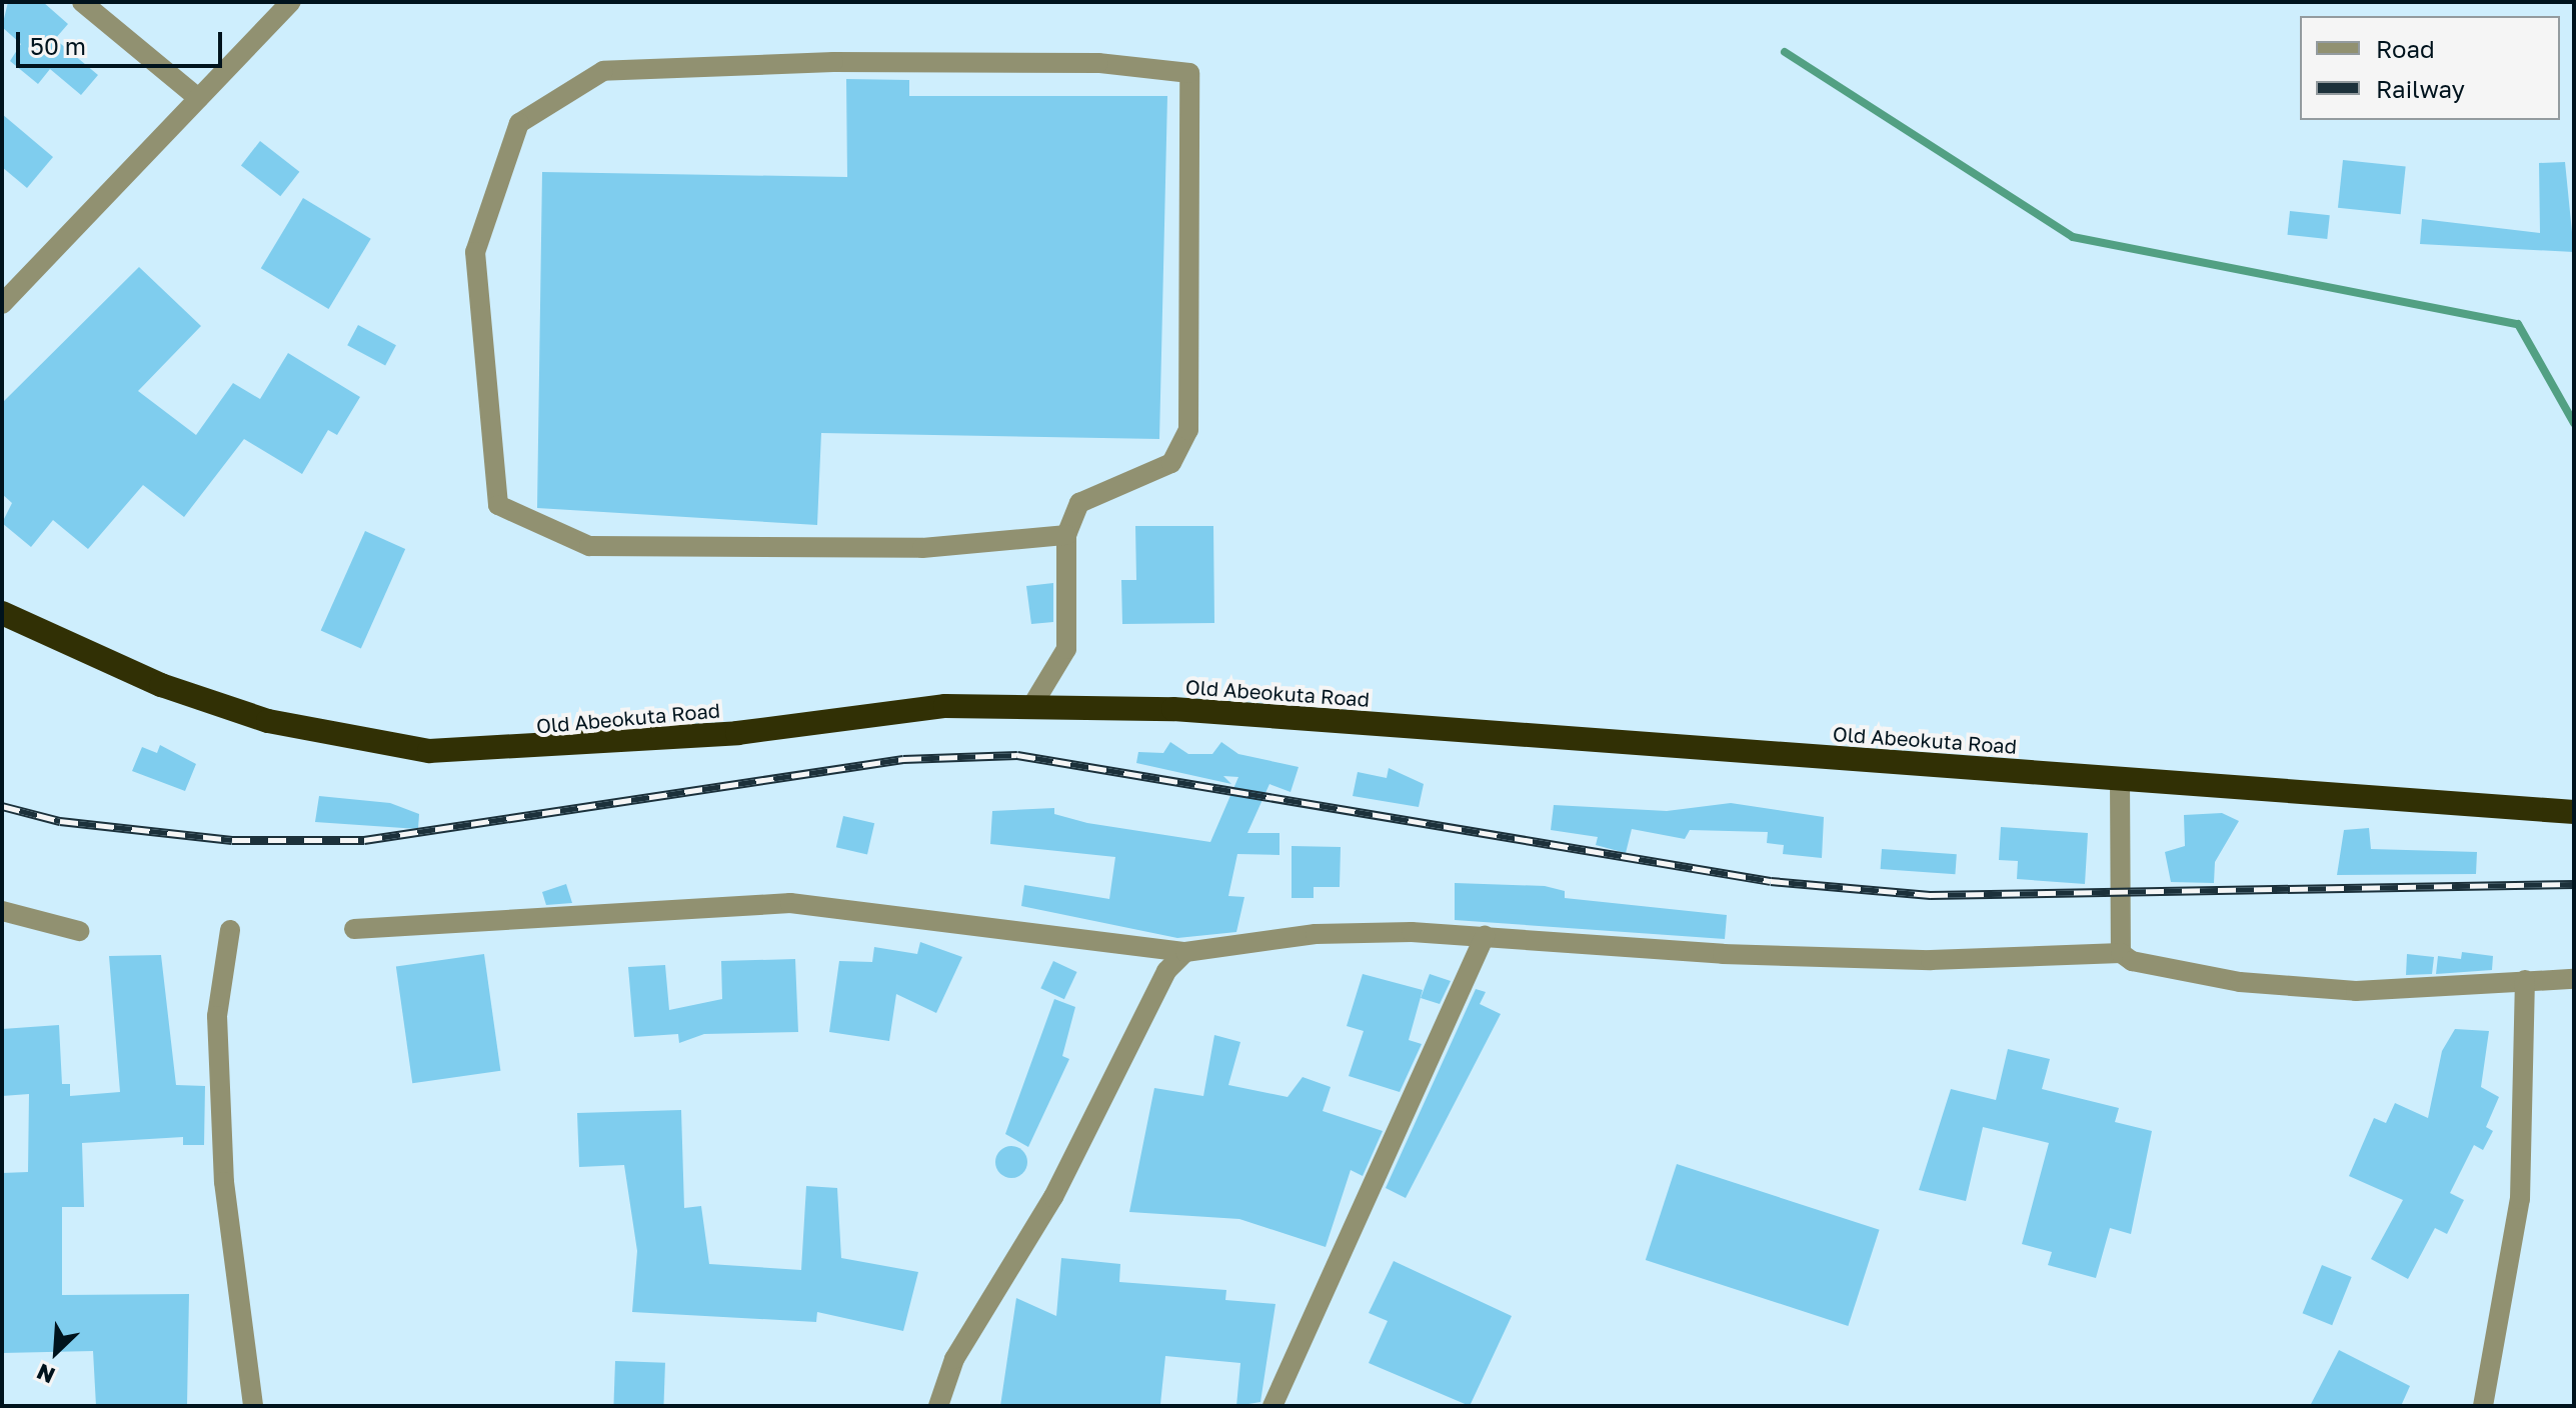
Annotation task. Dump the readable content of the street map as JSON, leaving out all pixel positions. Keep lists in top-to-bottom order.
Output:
{
  "streets": {
    "highway": ["Old Abeokuta Road"]
  },
  "legend": ["Road", "Railway"],
  "scale_bar": "50 m",
  "north": "bottom left"
}
